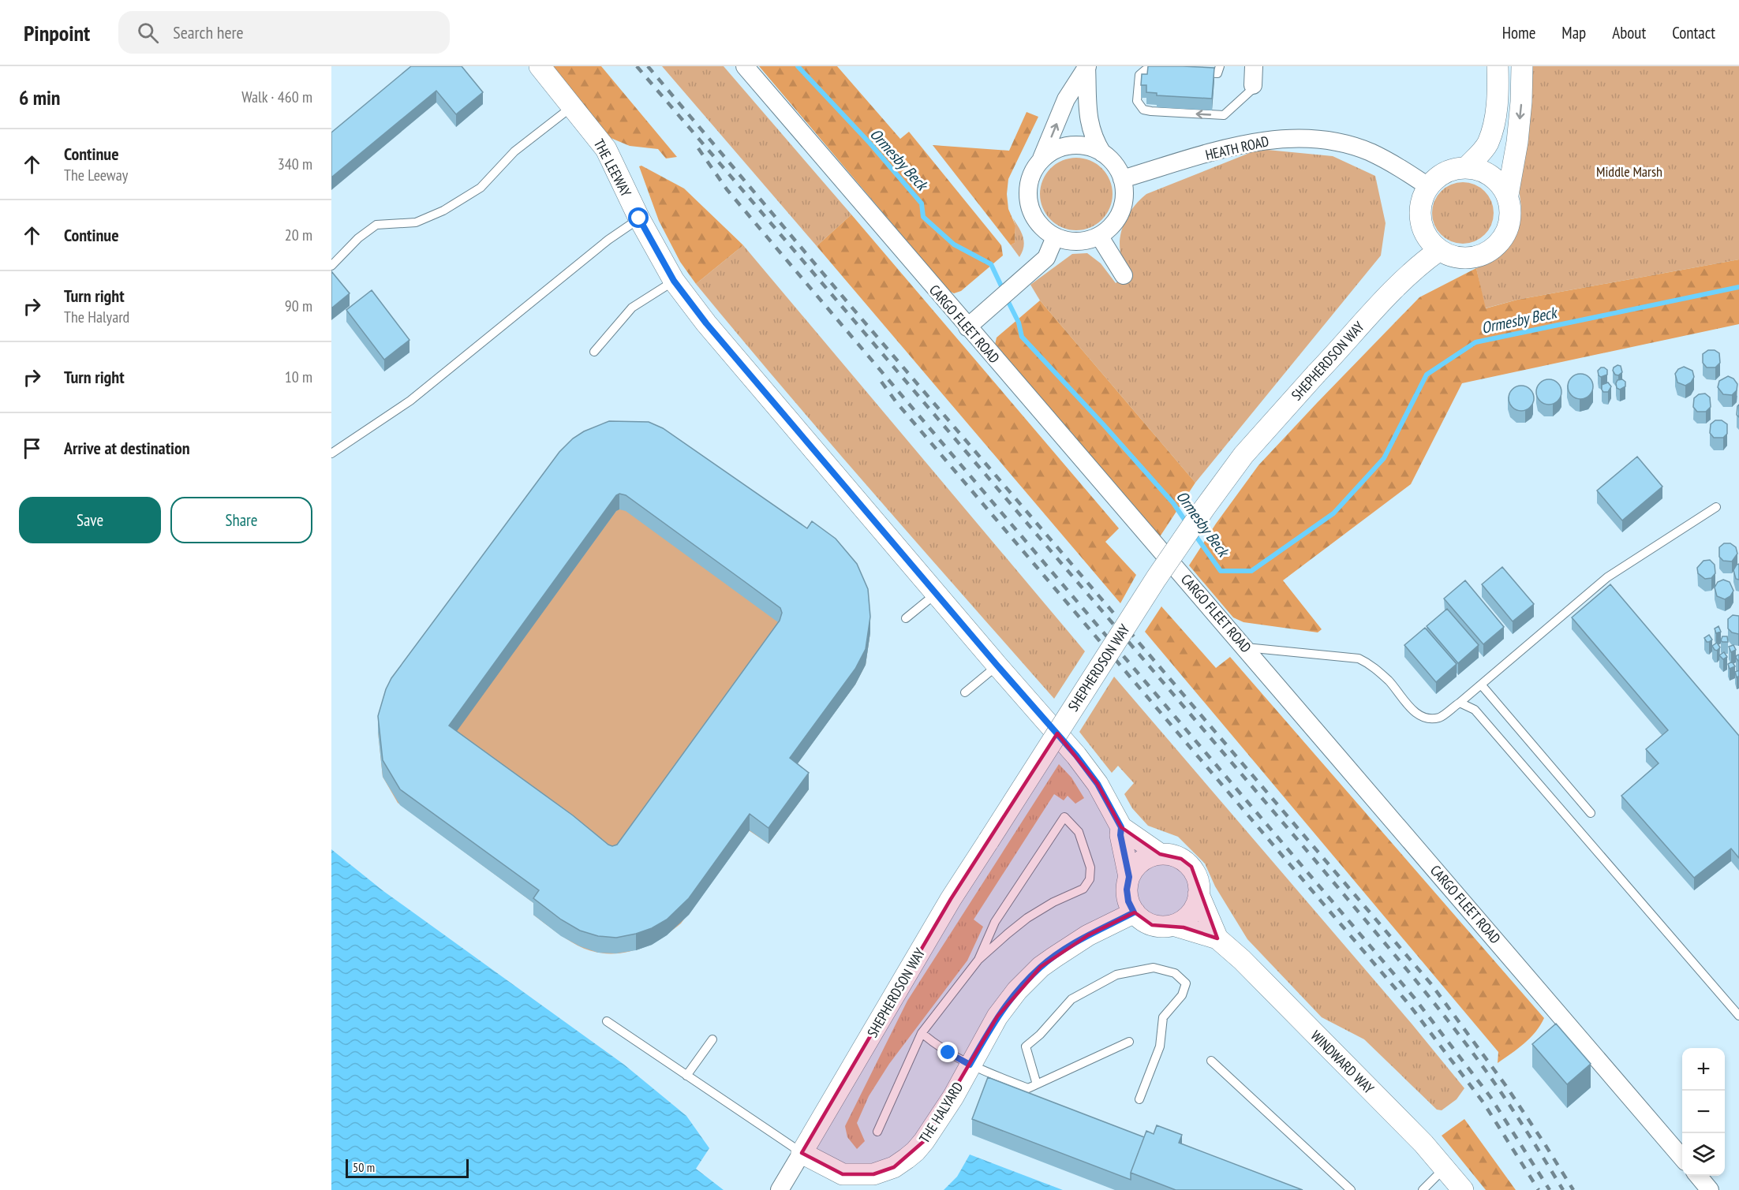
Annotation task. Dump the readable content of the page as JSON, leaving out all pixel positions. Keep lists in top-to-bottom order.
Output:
{
  "streets": {
    "street": [
      "HEATH ROAD",
      "THE LEEWAY",
      "CARGO FLEET ROAD",
      "SHEPHERDSON WAY",
      "WINDWARD WAY",
      "THE HALYARD"
    ]
  },
  "crossings": [
    ["HEATH ROAD", "SHEPHERDSON WAY"],
    ["THE LEEWAY", "WINDWARD WAY"],
    ["THE LEEWAY", "THE HALYARD"],
    ["SHEPHERDSON WAY", "THE HALYARD"],
    ["WINDWARD WAY", "THE HALYARD"]
  ],
  "water": ["Ormesby Beck"],
  "parks": ["Middle Marsh"],
  "scale_bar": "50 m",
  "page": {
    "header": "Pinpoint",
    "search": "Search here",
    "nav": [
      "Home",
      "Map",
      "About",
      "Contact"
    ],
    "heading": ["6 min", "Walk · 460 m"],
    "list": [
      ["Continue", "The Leeway", "340 m"],
      ["Continue", "20 m"],
      ["Turn right", "The Halyard", "90 m"],
      ["Turn right", "10 m"],
      "Arrive at destination"
    ],
    "buttons": ["Save", "Share"],
    "map_buttons": ["+", "−"],
    "scale": "50 m"
  }
}
